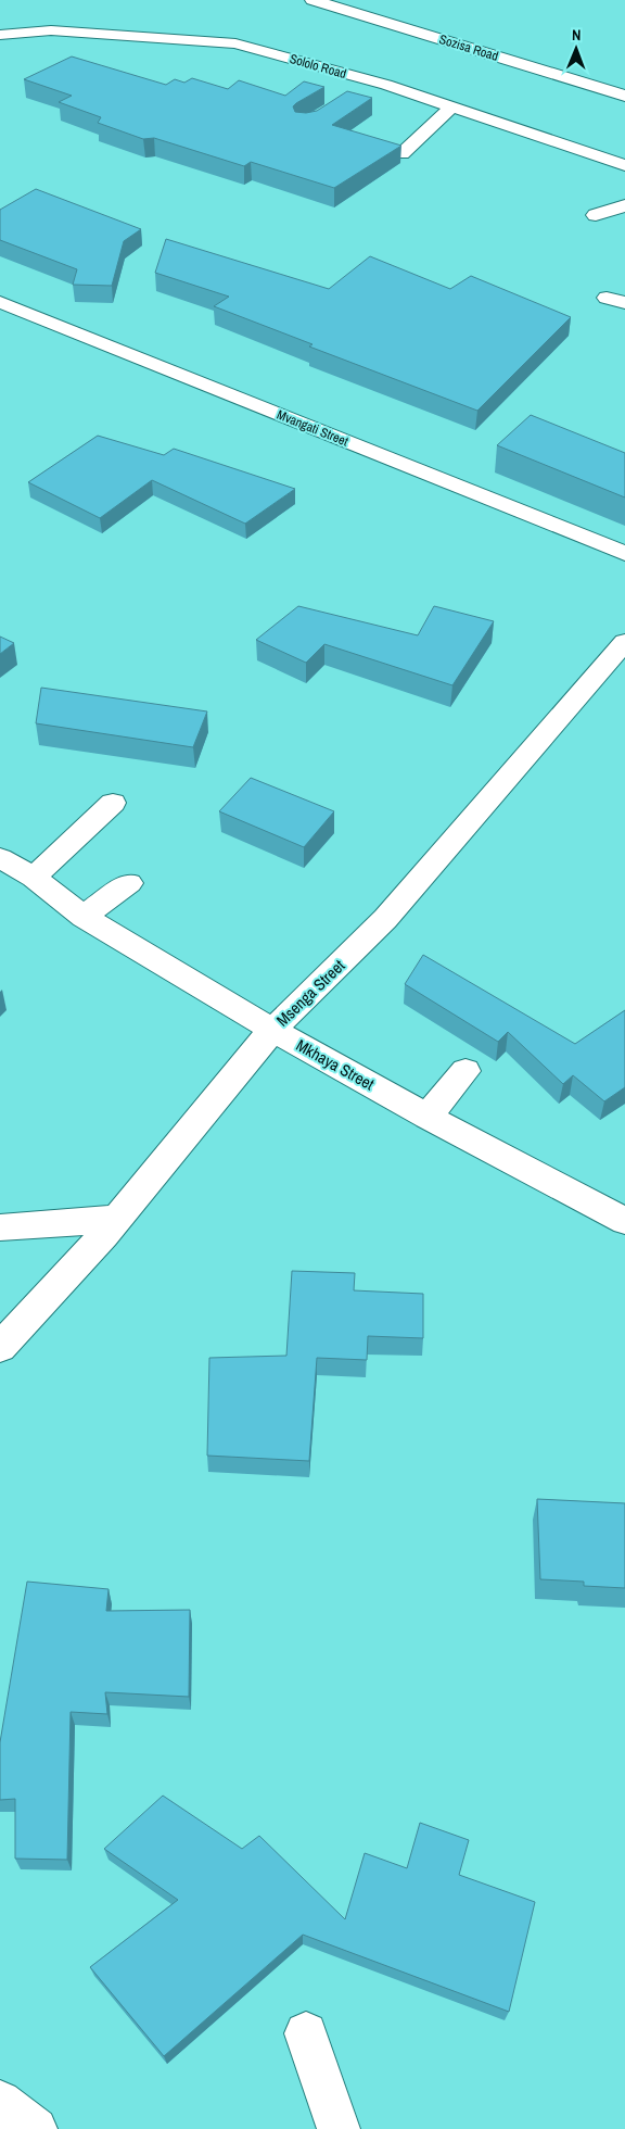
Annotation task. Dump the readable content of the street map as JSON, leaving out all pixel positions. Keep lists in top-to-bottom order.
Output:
{
  "streets": {
    "street": [
      "Sozisa Road",
      "Sololo Road",
      "Mvangati Street",
      "Msenga Street",
      "Mkhaya Street"
    ]
  },
  "crossings": [
    ["Msenga Street", "Mkhaya Street"]
  ],
  "north": "top"
}
